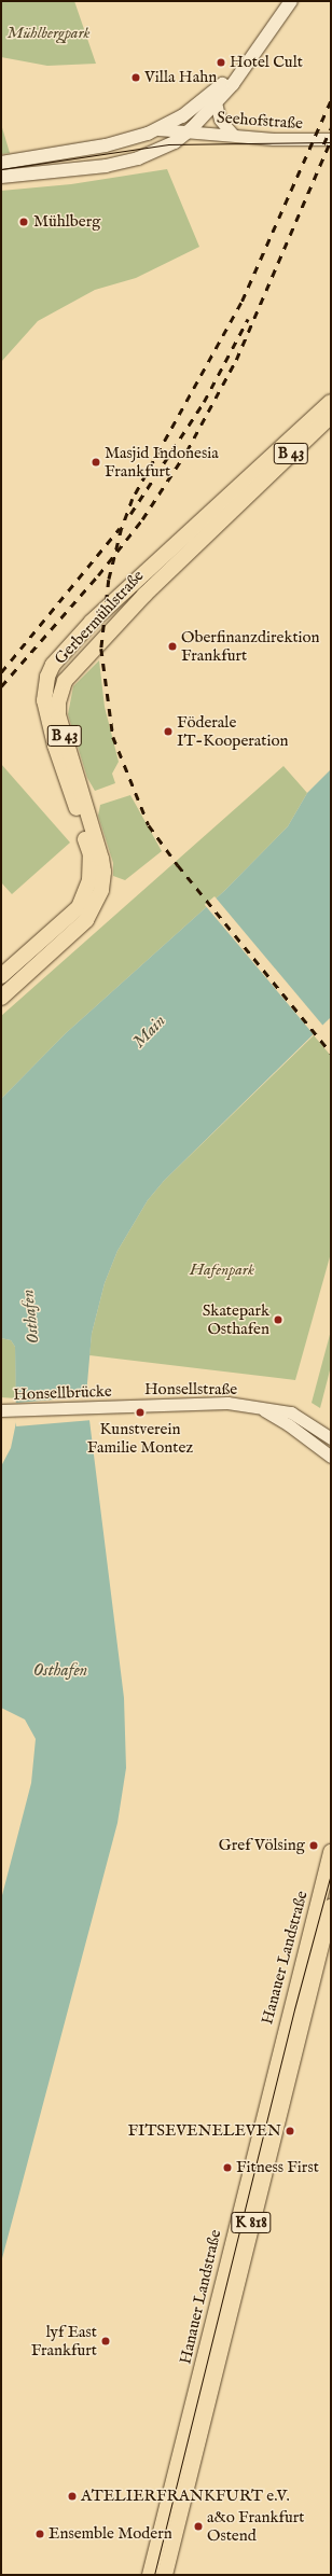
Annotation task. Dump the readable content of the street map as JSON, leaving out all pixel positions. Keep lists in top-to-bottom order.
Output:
{
  "streets": {
    "main road": [
      "B 43",
      "Gerbermühlstraße",
      "Hanauer Landstraße",
      "K 818"
    ],
    "street": ["Seehofstraße", "Honsellstraße", "Honsellbrücke"]
  },
  "crossings": [
    ["Honsellstraße", "Honsellbrücke"]
  ],
  "water": ["Main", "Osthafen"],
  "parks": ["Mühlbergpark", "Hafenpark"],
  "places": [
    "Hotel Cult",
    "Villa Hahn",
    "Mühlberg",
    "Masjid Indonesia Frankfurt",
    "Oberfinanzdirektion Frankfurt",
    "Föderale IT-Kooperation",
    "Skatepark Osthafen",
    "Kunstverein Familie Montez",
    "Gref Völsing",
    "FITSEVENELEVEN",
    "Fitness First",
    "lyf East Frankfurt",
    "ATELIERFRANKFURT e.V.",
    "a&o Frankfurt Ostend",
    "Ensemble Modern"
  ]
}
